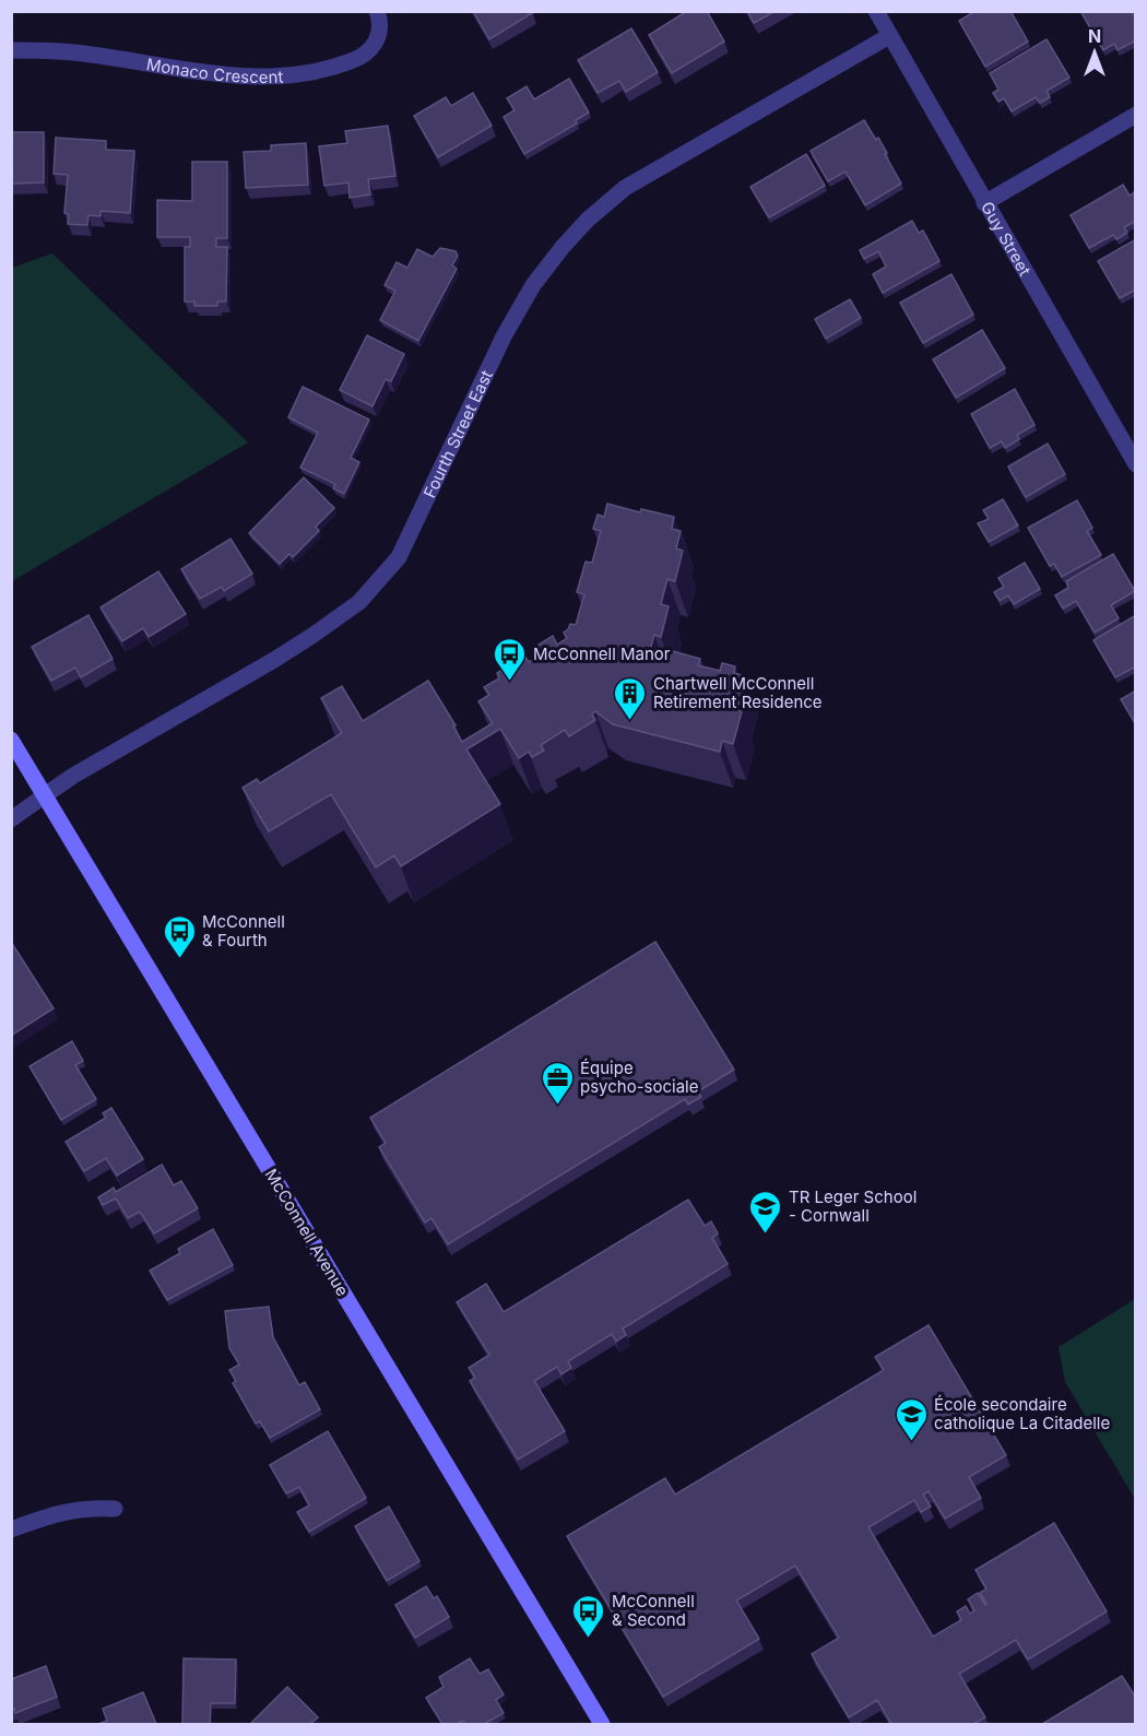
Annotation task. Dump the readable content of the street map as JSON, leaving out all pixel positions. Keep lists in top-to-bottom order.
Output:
{
  "streets": {
    "main road": ["McConnell Avenue"],
    "street": ["Monaco Crescent", "Guy Street", "Fourth Street East"]
  },
  "crossings": [
    ["Guy Street", "Fourth Street East"],
    ["Fourth Street East", "McConnell Avenue"]
  ],
  "places": {
    "bus stop": ["McConnell Manor", "McConnell & Fourth", "McConnell & Second"],
    "building": ["Chartwell McConnell Retirement Residence"],
    "office": ["Équipe psycho-sociale"],
    "school or university": ["TR Leger School - Cornwall", "École secondaire catholique La Citadelle"]
  },
  "north": "top"
}
